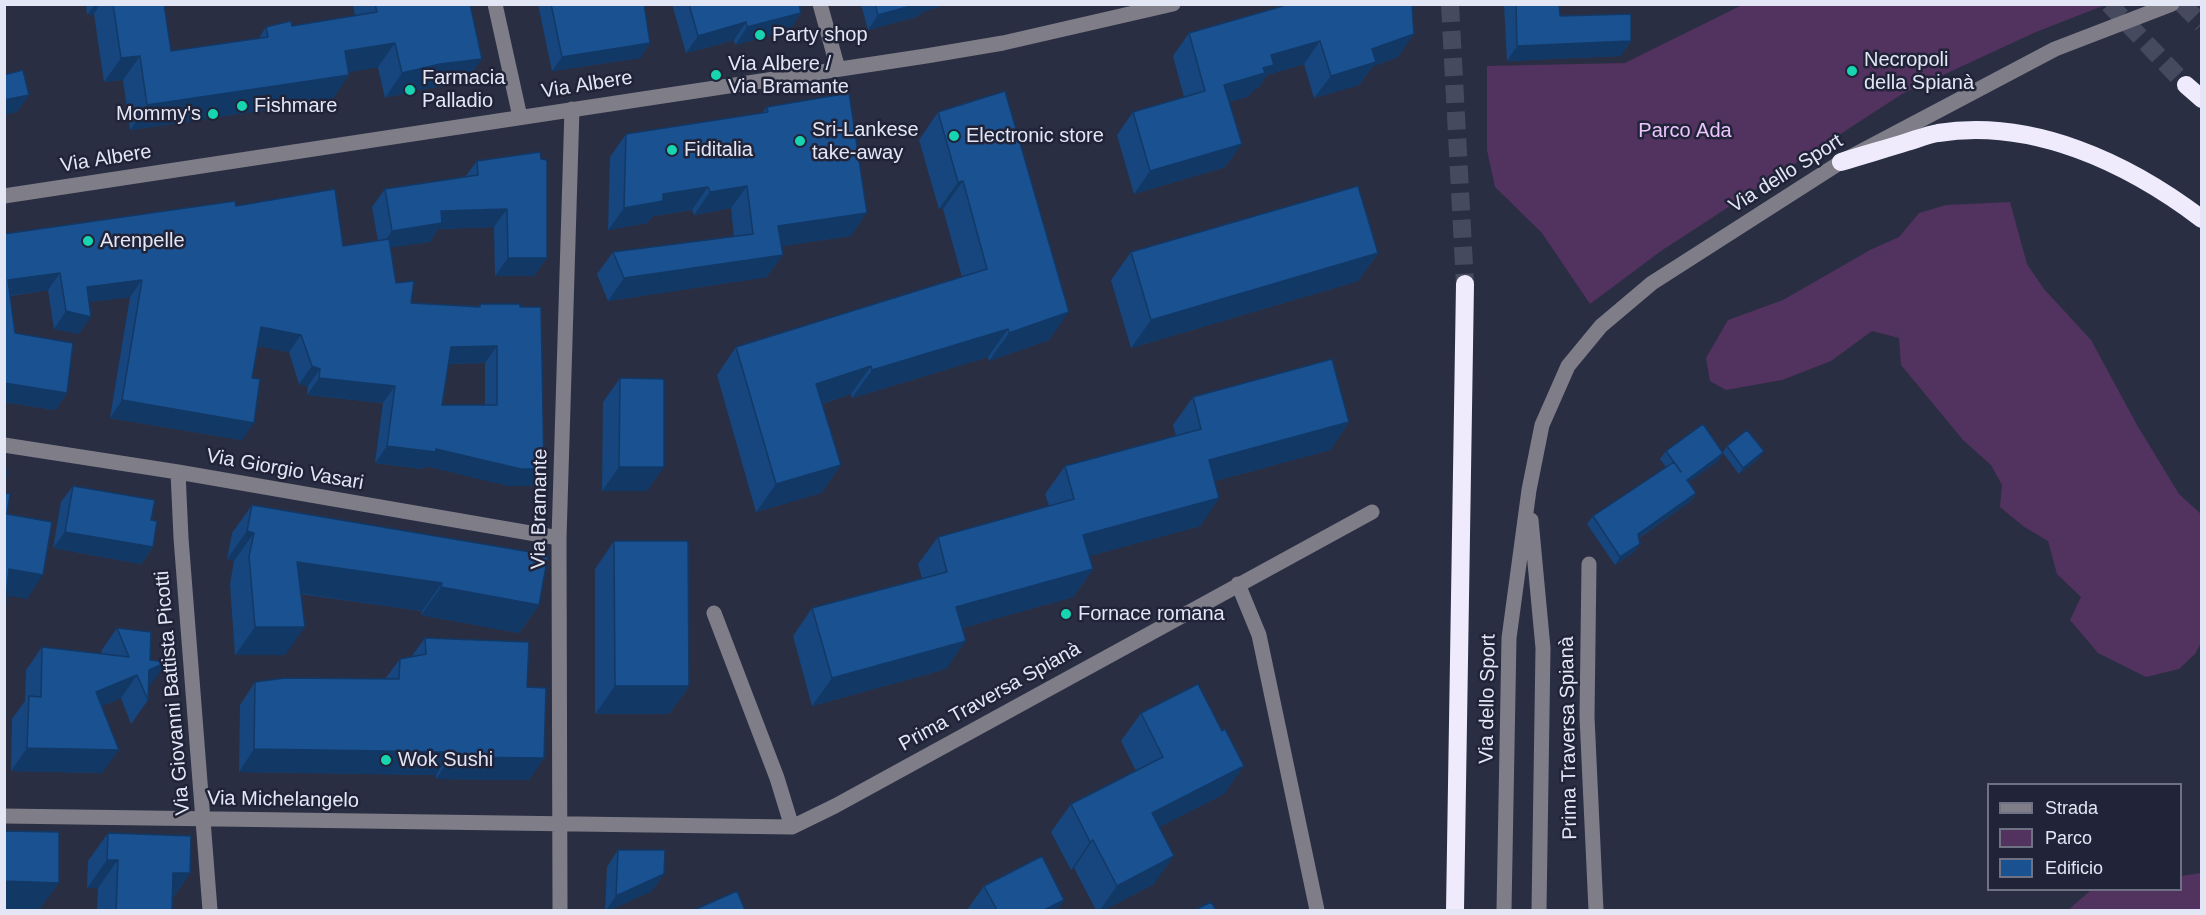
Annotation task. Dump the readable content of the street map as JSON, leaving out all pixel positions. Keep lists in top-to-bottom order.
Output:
{
  "streets": {
    "street": [
      "Via Albere",
      "Via dello Sport",
      "Via Giorgio Vasari",
      "Via Bramante",
      "Via Giovanni Battista Picotti",
      "Prima Traversa Spianà",
      "Via Michelangelo"
    ]
  },
  "crossings": [
    ["Via Albere", "Via Bramante"],
    ["Via Giorgio Vasari", "Via Bramante"],
    ["Via Giorgio Vasari", "Via Giovanni Battista Picotti"],
    ["Via Bramante", "Prima Traversa Spianà"],
    ["Via Bramante", "Via Michelangelo"],
    ["Via Giovanni Battista Picotti", "Via Michelangelo"],
    ["Prima Traversa Spianà", "Via Michelangelo"]
  ],
  "parks": ["Parco Ada"],
  "places": [
    "Party shop",
    "Necropoli della Spianà",
    "Via Albere / Via Bramante",
    "Farmacia Palladio",
    "Fishmare",
    "Mommy's",
    "Electronic store",
    "Sri-Lankese take-away",
    "Fiditalia",
    "Arenpelle",
    "Fornace romana",
    "Wok Sushi"
  ],
  "legend": ["Strada", "Parco", "Edificio"]
}
